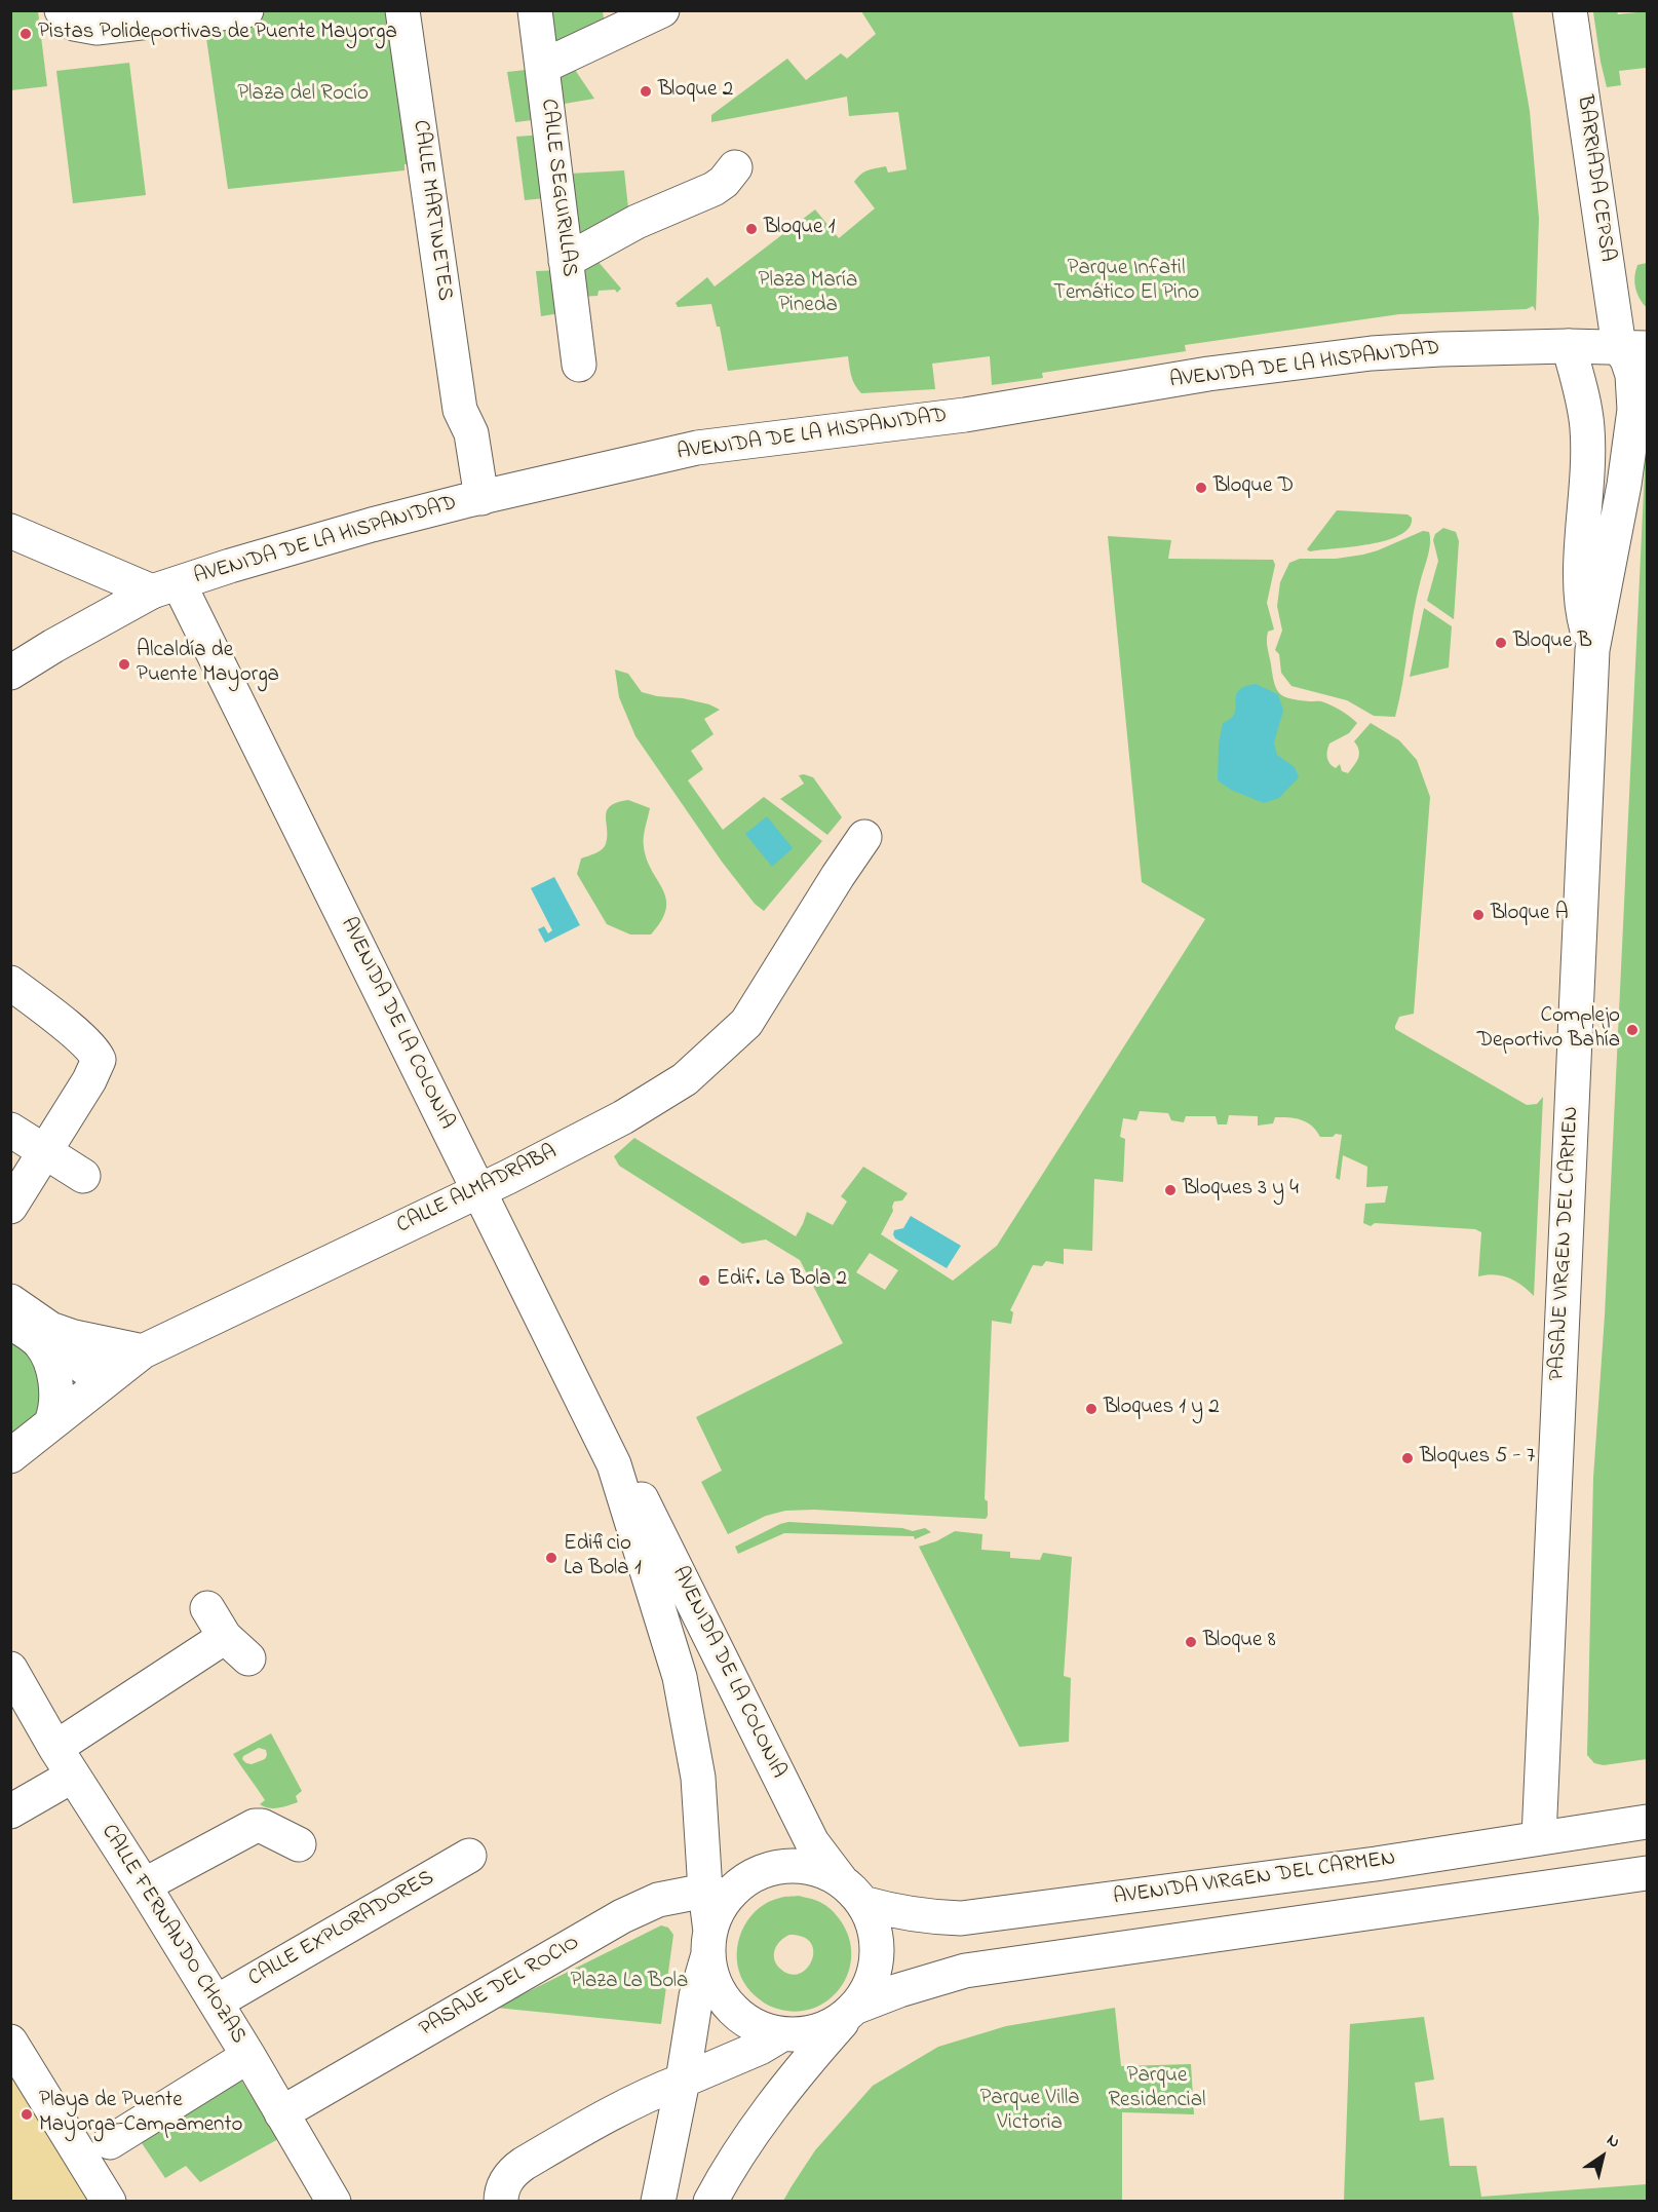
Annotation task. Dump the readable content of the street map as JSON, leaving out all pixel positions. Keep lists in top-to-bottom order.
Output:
{
  "streets": {
    "street": [
      "BARRIADA CEPSA",
      "CALLE SEGUIRILLAS",
      "CALLE MARTINETES",
      "AVENIDA DE LA HISPANIDAD",
      "AVENIDA DE LA COLONIA",
      "CALLE ALMADRABA",
      "PASAJE VIRGEN DEL CARMEN",
      "AVENIDA VIRGEN DEL CARMEN",
      "CALLE EXPLORADORES",
      "CALLE FERNANDO CHOZAS",
      "PASAJE DEL ROCIO"
    ]
  },
  "crossings": [
    ["BARRIADA CEPSA", "AVENIDA DE LA HISPANIDAD"],
    ["BARRIADA CEPSA", "PASAJE VIRGEN DEL CARMEN"],
    ["CALLE MARTINETES", "AVENIDA DE LA HISPANIDAD"],
    ["AVENIDA DE LA HISPANIDAD", "AVENIDA DE LA COLONIA"],
    ["AVENIDA DE LA HISPANIDAD", "PASAJE VIRGEN DEL CARMEN"],
    ["AVENIDA DE LA COLONIA", "CALLE ALMADRABA"],
    ["AVENIDA DE LA COLONIA", "AVENIDA VIRGEN DEL CARMEN"],
    ["AVENIDA DE LA COLONIA", "PASAJE DEL ROCIO"],
    ["PASAJE VIRGEN DEL CARMEN", "AVENIDA VIRGEN DEL CARMEN"],
    ["AVENIDA VIRGEN DEL CARMEN", "PASAJE DEL ROCIO"],
    ["CALLE EXPLORADORES", "CALLE FERNANDO CHOZAS"],
    ["CALLE FERNANDO CHOZAS", "PASAJE DEL ROCIO"]
  ],
  "parks": [
    "Plaza del Rocío",
    "Parque Infatil Temático El Pino",
    "Plaza María Pineda",
    "Plaza La Bola",
    "Parque Residencial",
    "Parque Villa Victoria"
  ],
  "places": [
    "Pistas Polideportivas de Puente Mayorga",
    "Bloque 2",
    "Bloque 1",
    "Bloque D",
    "Bloque B",
    "Alcaldía de Puente Mayorga",
    "Bloque A",
    "Complejo Deportivo Bahía",
    "Bloques 3 y 4",
    "Edif. La Bola 2",
    "Bloques 1 y 2",
    "Bloques 5 - 7",
    "Edificio La Bola 1",
    "Bloque 8",
    "Playa de Puente Mayorga-Campamento"
  ],
  "north": "top right"
}
